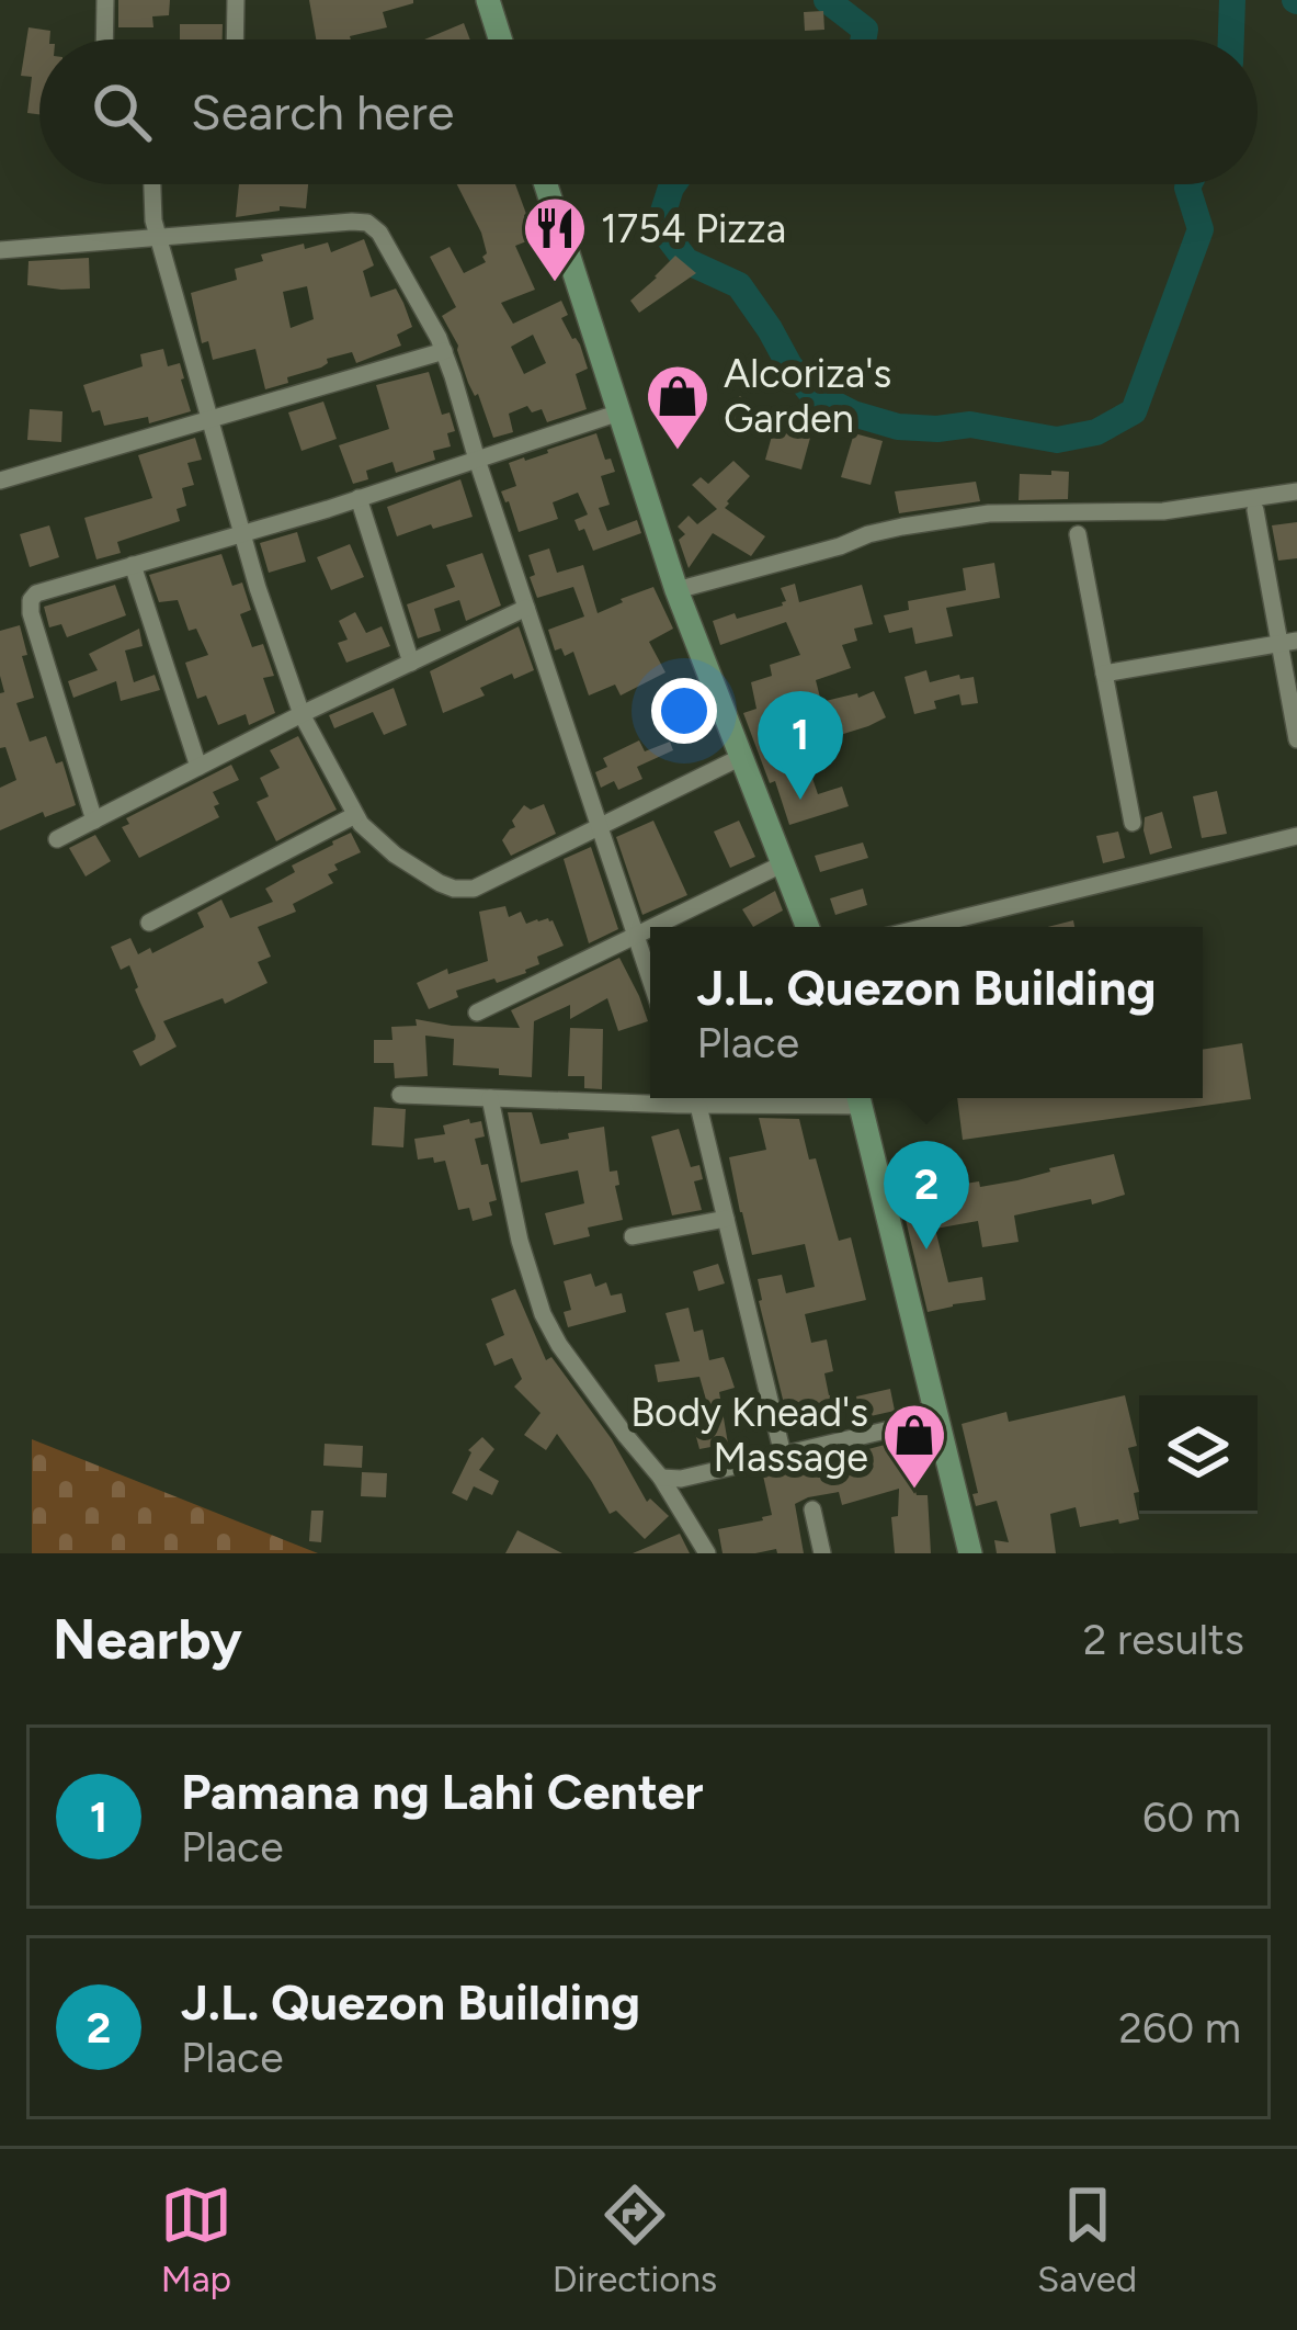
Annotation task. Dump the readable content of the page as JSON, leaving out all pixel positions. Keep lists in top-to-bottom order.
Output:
{
  "places": {
    "restaurant": ["1754 Pizza"],
    "shop": ["Alcoriza's Garden", "Body Knead's Massage"]
  },
  "page": {
    "search": "Search here",
    "pins": ["1", "2"],
    "popup": ["J.L. Quezon Building", "Place"],
    "heading": ["Nearby", "2 results"],
    "list": [
      {
        "mark": "1",
        "name": "Pamana ng Lahi Center",
        "note": "Place",
        "value": "60 m"
      },
      {
        "mark": "2",
        "name": "J.L. Quezon Building",
        "note": "Place",
        "value": "260 m"
      }
    ],
    "nav": ["Map", "Directions", "Saved"]
  }
}
